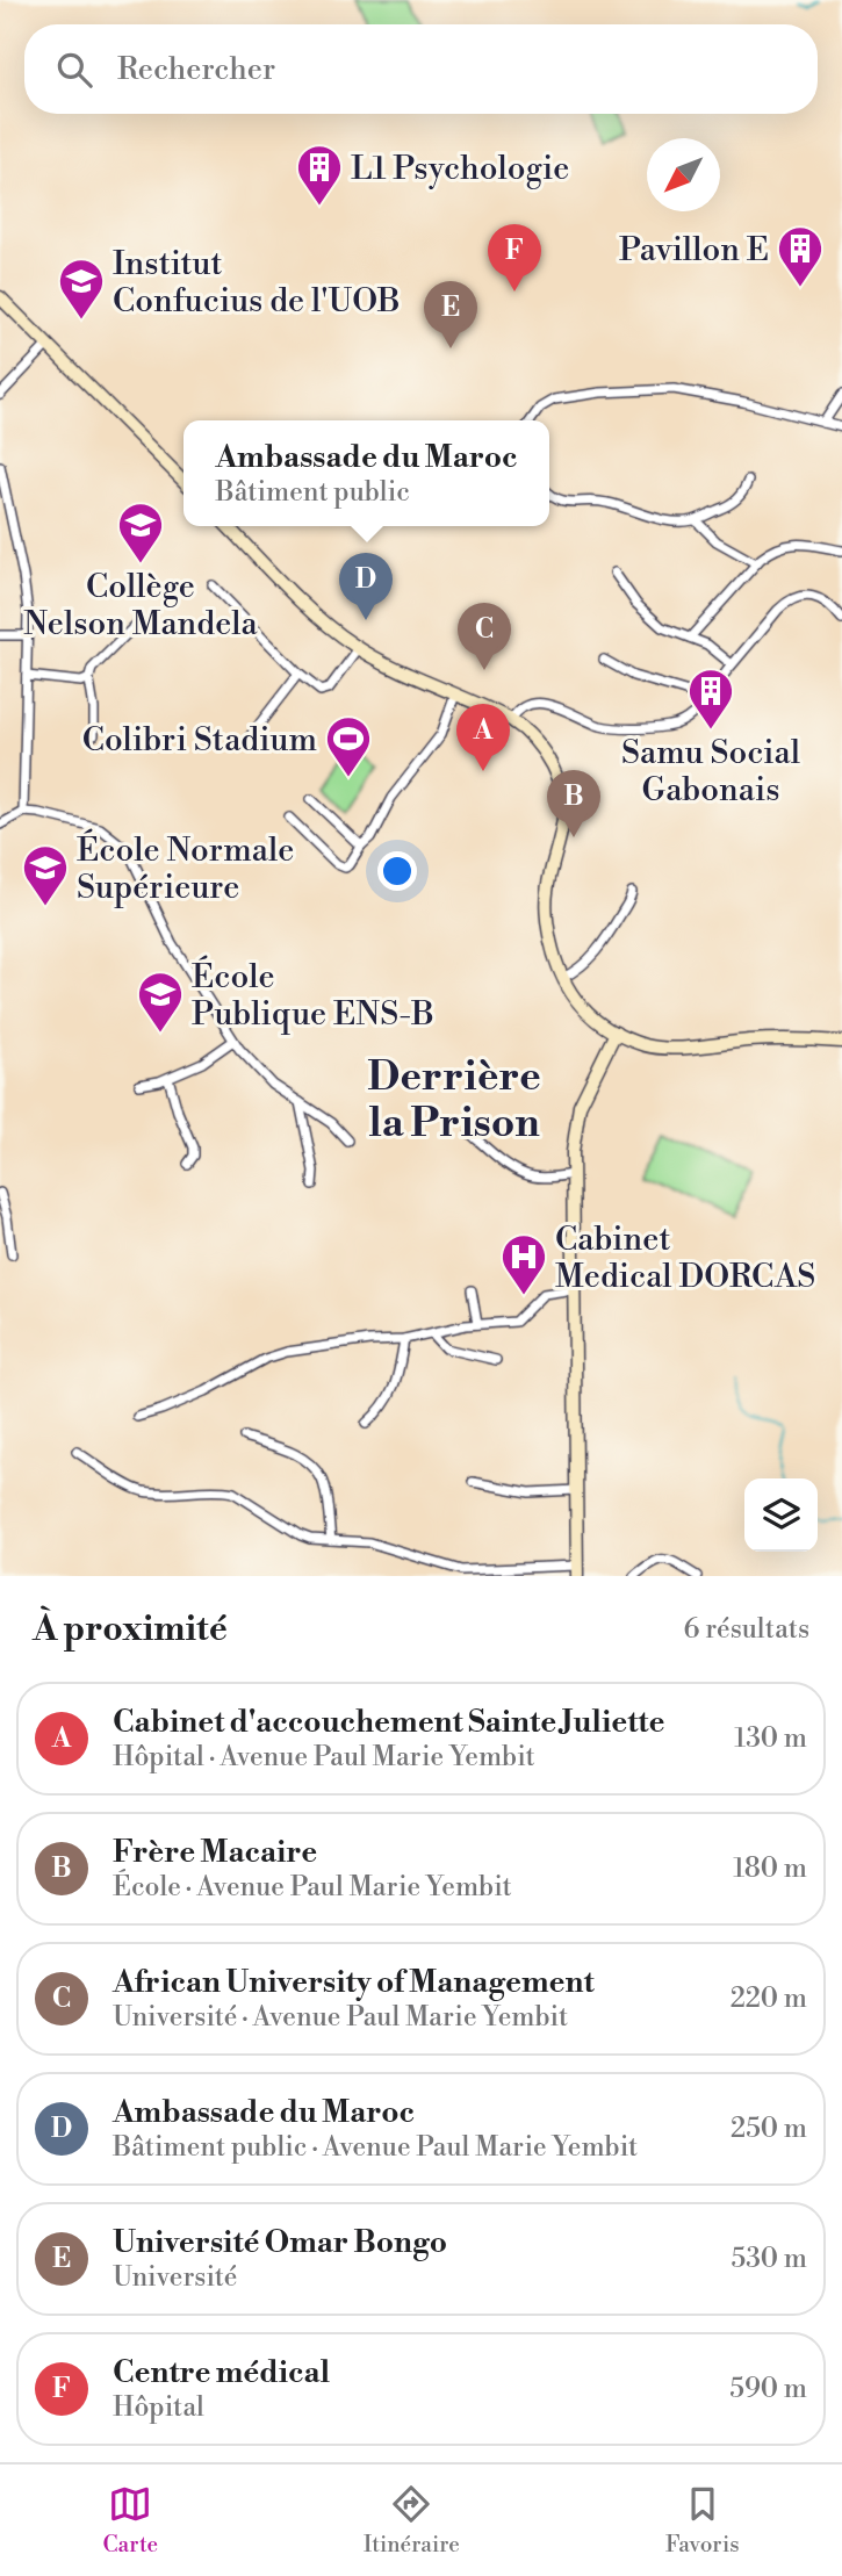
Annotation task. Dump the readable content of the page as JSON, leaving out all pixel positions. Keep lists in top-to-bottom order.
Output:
{
  "districts": ["Derrière la Prison"],
  "places": {
    "building": ["L1 Psychologie", "Pavillon E", "Samu Social Gabonais"],
    "school or university": [
      "Institut Confucius de l'UOB",
      "Collège Nelson Mandela",
      "École Normale Supérieure",
      "École Publique ENS-B"
    ],
    "sports": ["Colibri Stadium"],
    "hospital": ["Cabinet Medical DORCAS"]
  },
  "north": "bottom left",
  "page": {
    "search": "Rechercher",
    "pins": [
      "F",
      "E",
      "D",
      "C",
      "A",
      "B"
    ],
    "popup": ["Ambassade du Maroc", "Bâtiment public"],
    "heading": ["À proximité", "6 résultats"],
    "list": [
      {
        "mark": "A",
        "name": "Cabinet d'accouchement Sainte Juliette",
        "note": "Hôpital · Avenue Paul Marie Yembit",
        "value": "130 m"
      },
      {
        "mark": "B",
        "name": "Frère Macaire",
        "note": "École · Avenue Paul Marie Yembit",
        "value": "180 m"
      },
      {
        "mark": "C",
        "name": "African University of Management",
        "note": "Université · Avenue Paul Marie Yembit",
        "value": "220 m"
      },
      {
        "mark": "D",
        "name": "Ambassade du Maroc",
        "note": "Bâtiment public · Avenue Paul Marie Yembit",
        "value": "250 m"
      },
      {
        "mark": "E",
        "name": "Université Omar Bongo",
        "note": "Université",
        "value": "530 m"
      },
      {
        "mark": "F",
        "name": "Centre médical",
        "note": "Hôpital",
        "value": "590 m"
      }
    ],
    "nav": ["Carte", "Itinéraire", "Favoris"]
  }
}
